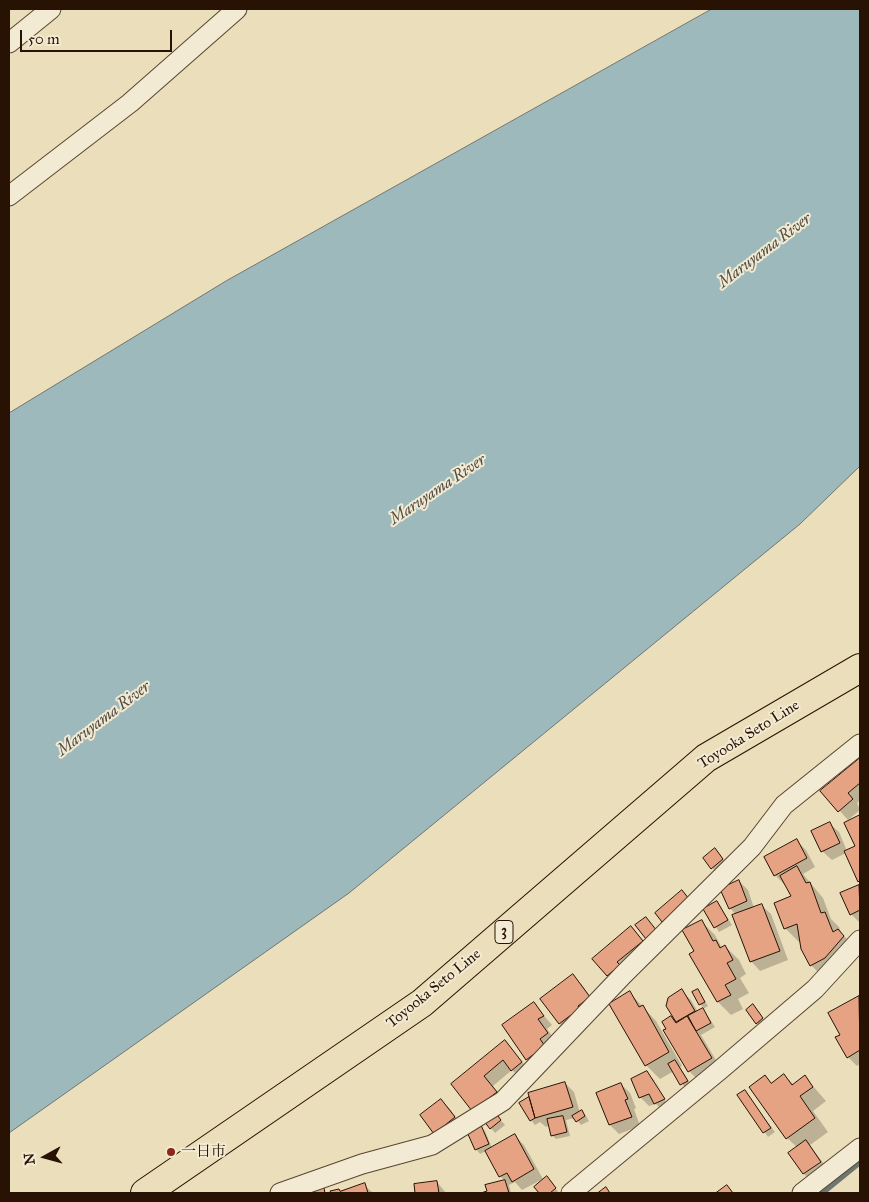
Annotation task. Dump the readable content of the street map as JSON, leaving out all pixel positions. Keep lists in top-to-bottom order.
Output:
{
  "streets": {
    "main road": ["Toyooka Seto Line", "3"]
  },
  "water": ["Maruyama River"],
  "places": ["一日市"],
  "scale_bar": "50 m",
  "north": "left"
}
